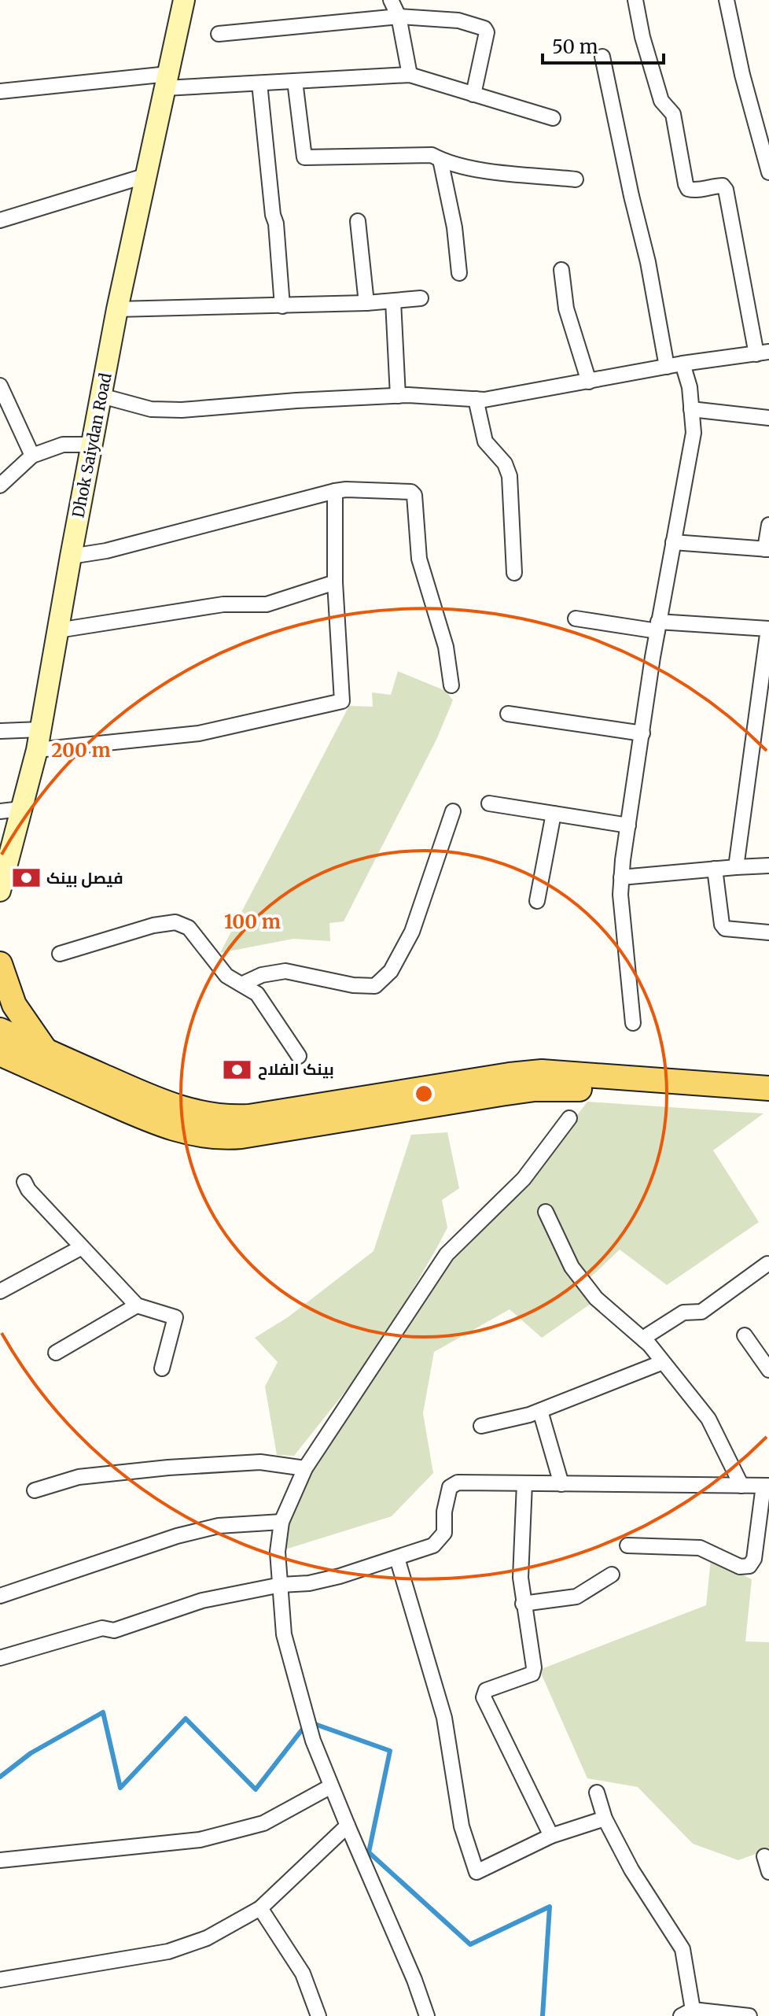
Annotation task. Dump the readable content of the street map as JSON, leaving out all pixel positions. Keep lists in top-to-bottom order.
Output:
{
  "streets": {
    "main road": ["Dhok Saiydan Road"]
  },
  "places": {
    "bank": ["فیصل بینک", "بینک الفلاح"]
  },
  "scale_bar": "50 m",
  "rings": ["200 m", "100 m"]
}
